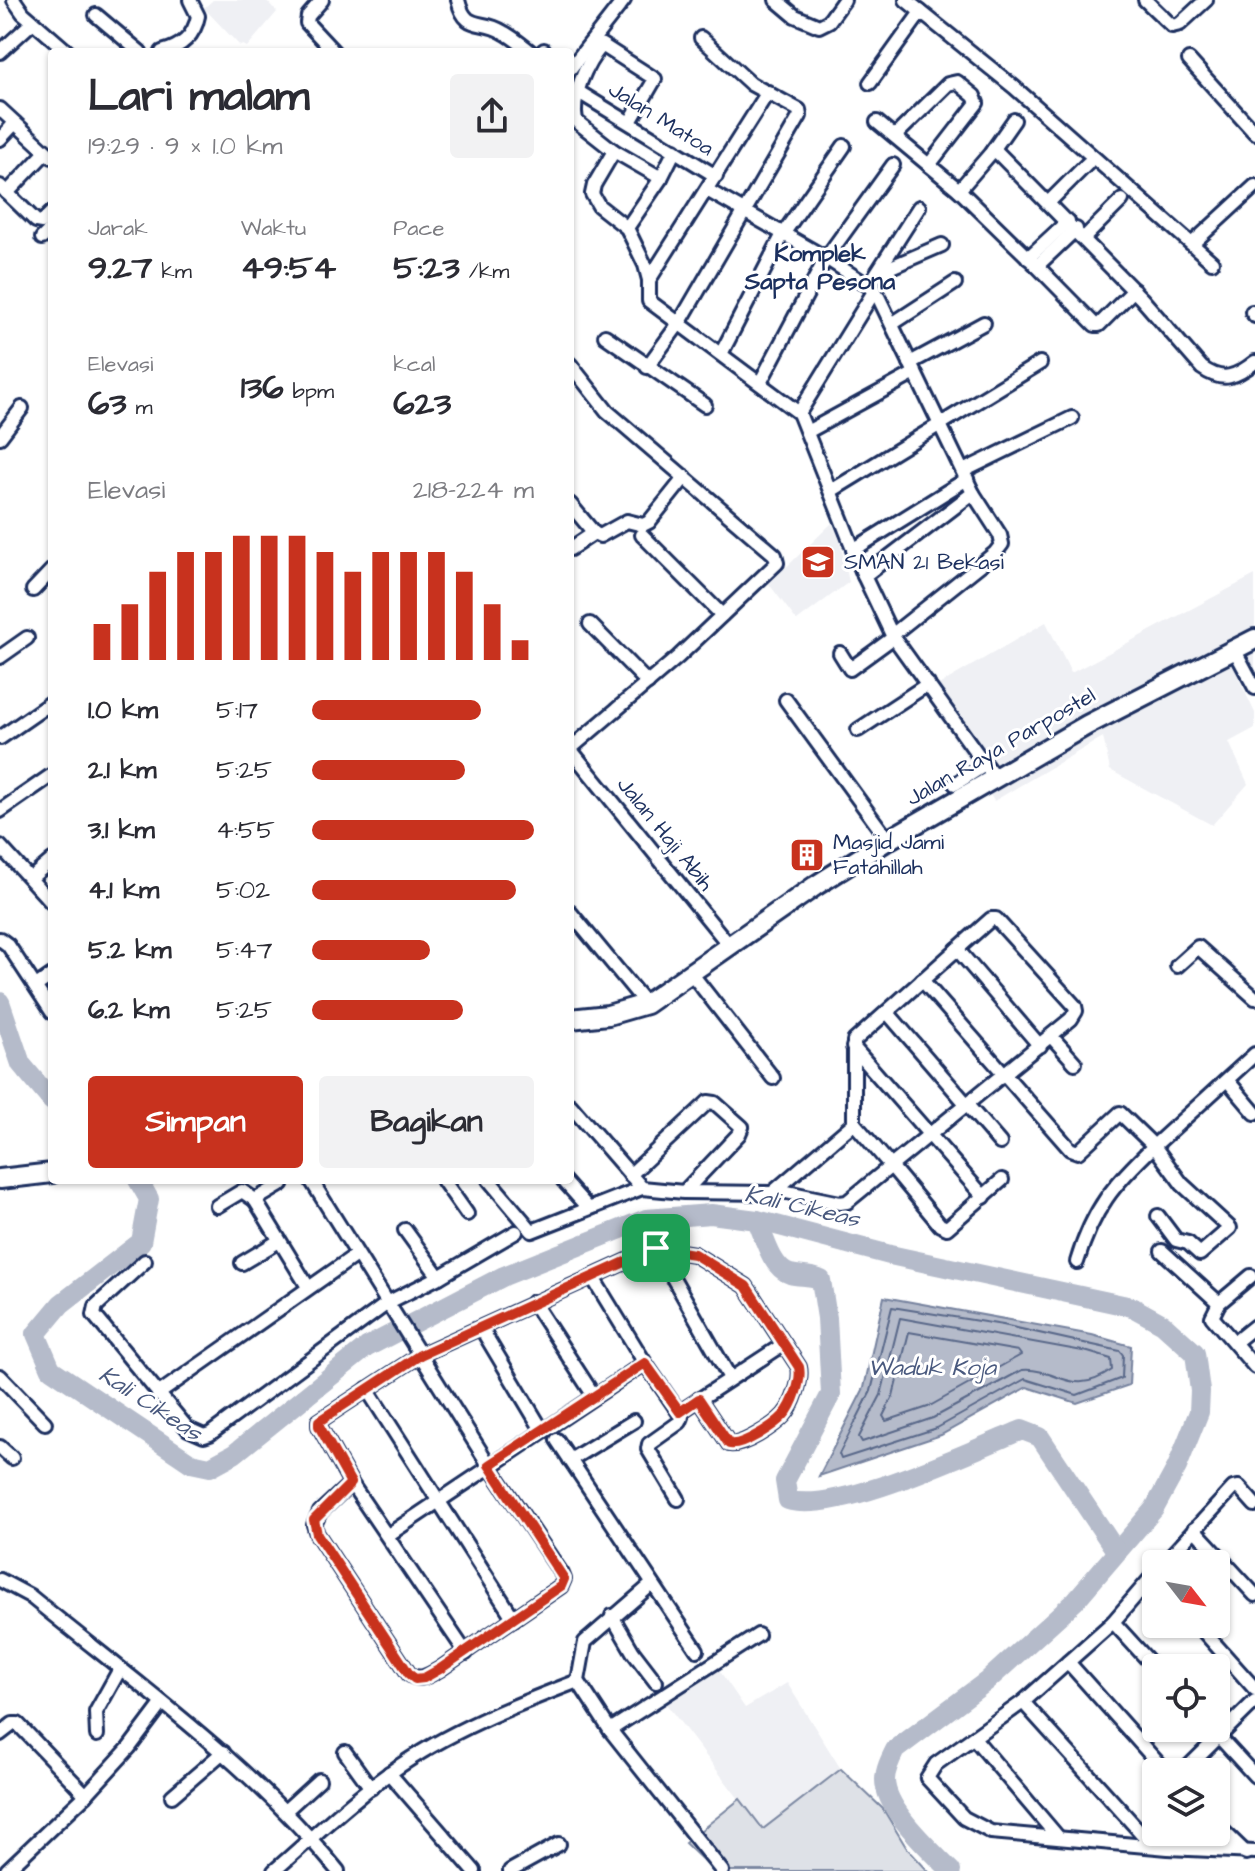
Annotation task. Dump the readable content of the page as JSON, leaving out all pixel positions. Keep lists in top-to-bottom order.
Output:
{
  "streets": {
    "main road": ["Jalan Raya Parpostel"],
    "street": ["Jalan Matoa", "Jalan Haji Abih"]
  },
  "crossings": [
    ["Jalan Raya Parpostel", "Jalan Haji Abih"]
  ],
  "districts": ["Komplek Sapta Pesona"],
  "water": ["Kali Cikeas", "Waduk Koja"],
  "places": {
    "school or university": ["SMAN 21 Bekasi"],
    "building": ["Masjid Jami Fatahillah"]
  },
  "north": "bottom right",
  "page": {
    "heading": ["Lari malam", "19:29 · 9 × 1.0 km"],
    "stats": [
      ["Jarak", "9.27 km"],
      ["Waktu", "49:54"],
      ["Pace", "5:23 /km"],
      ["Elevasi", "63 m"],
      ["136 bpm"],
      ["kcal", "623"]
    ],
    "chart": ["Elevasi", "218–224 m"],
    "list": [
      {
        "name": "1.0 km",
        "note": "5:17"
      },
      {
        "name": "2.1 km",
        "note": "5:25"
      },
      {
        "name": "3.1 km",
        "note": "4:55"
      },
      {
        "name": "4.1 km",
        "note": "5:02"
      },
      {
        "name": "5.2 km",
        "note": "5:47"
      },
      {
        "name": "6.2 km",
        "note": "5:25"
      }
    ],
    "buttons": ["Simpan", "Bagikan"]
  }
}
